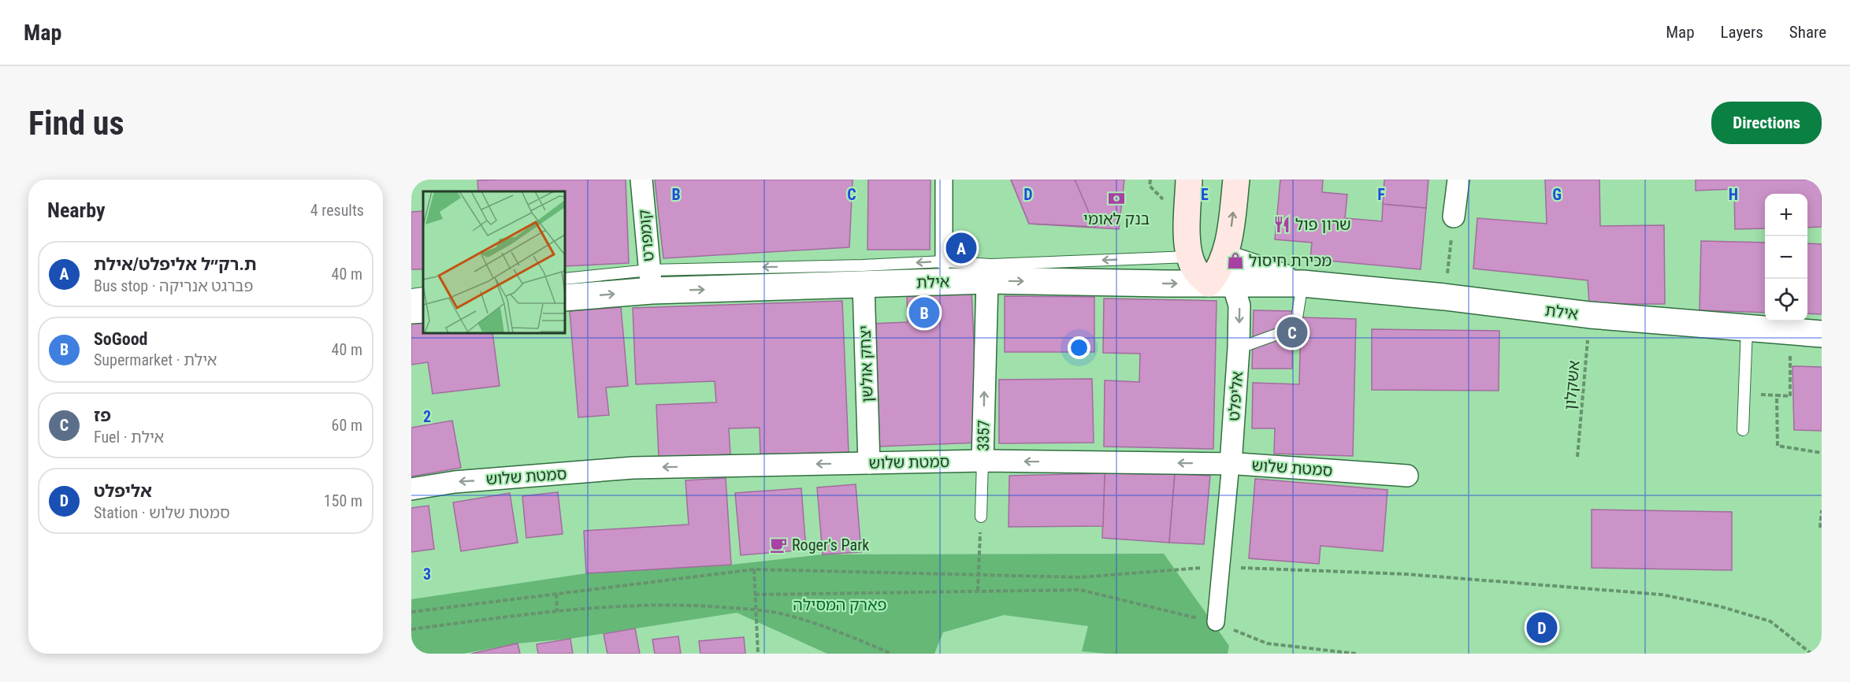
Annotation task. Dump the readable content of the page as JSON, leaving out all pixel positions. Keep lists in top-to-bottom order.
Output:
{
  "streets": {
    "main road": ["אליפלט"],
    "street": [
      "קומפרט",
      "אילת",
      "יצחק אולשן",
      "3357",
      "סמטת שלוש"
    ],
    "path": ["אשקלון"]
  },
  "crossings": [
    ["קומפרט", "אילת"],
    ["אילת", "יצחק אולשן"],
    ["אילת", "אשקלון"],
    ["אילת", "אליפלט"],
    ["אילת", "3357"],
    ["יצחק אולשן", "סמטת שלוש"],
    ["אליפלט", "סמטת שלוש"],
    ["3357", "סמטת שלוש"]
  ],
  "one_way": ["3357", "סמטת שלוש"],
  "parks": ["פארק המסילה"],
  "places": {
    "bank": ["בנק לאומי"],
    "restaurant": ["שרון פול"],
    "shop": ["מכירת חיסול"],
    "cafe": ["Roger's Park"]
  },
  "page": {
    "header": "Map",
    "nav": ["Map", "Layers", "Share"],
    "buttons": "Directions",
    "title": "Find us",
    "heading": ["Nearby", "4 results"],
    "map_buttons": ["+", "−"],
    "pins": [
      "A",
      "B",
      "C",
      "D"
    ],
    "list": [
      {
        "mark": "A",
        "name": "ת.רק״ל אליפלט/אילת",
        "note": "Bus stop · פברגט אנריקה",
        "value": "40 m"
      },
      {
        "mark": "B",
        "name": "SoGood",
        "note": "Supermarket · אילת",
        "value": "40 m"
      },
      {
        "mark": "C",
        "name": "פז",
        "note": "Fuel · אילת",
        "value": "60 m"
      },
      {
        "mark": "D",
        "name": "אליפלט",
        "note": "Station · סמטת שלוש",
        "value": "150 m"
      }
    ]
  },
  "grid": {
    "columns": [
      "B",
      "C",
      "D",
      "E",
      "F",
      "G",
      "H"
    ],
    "rows": ["2", "3"]
  }
}
